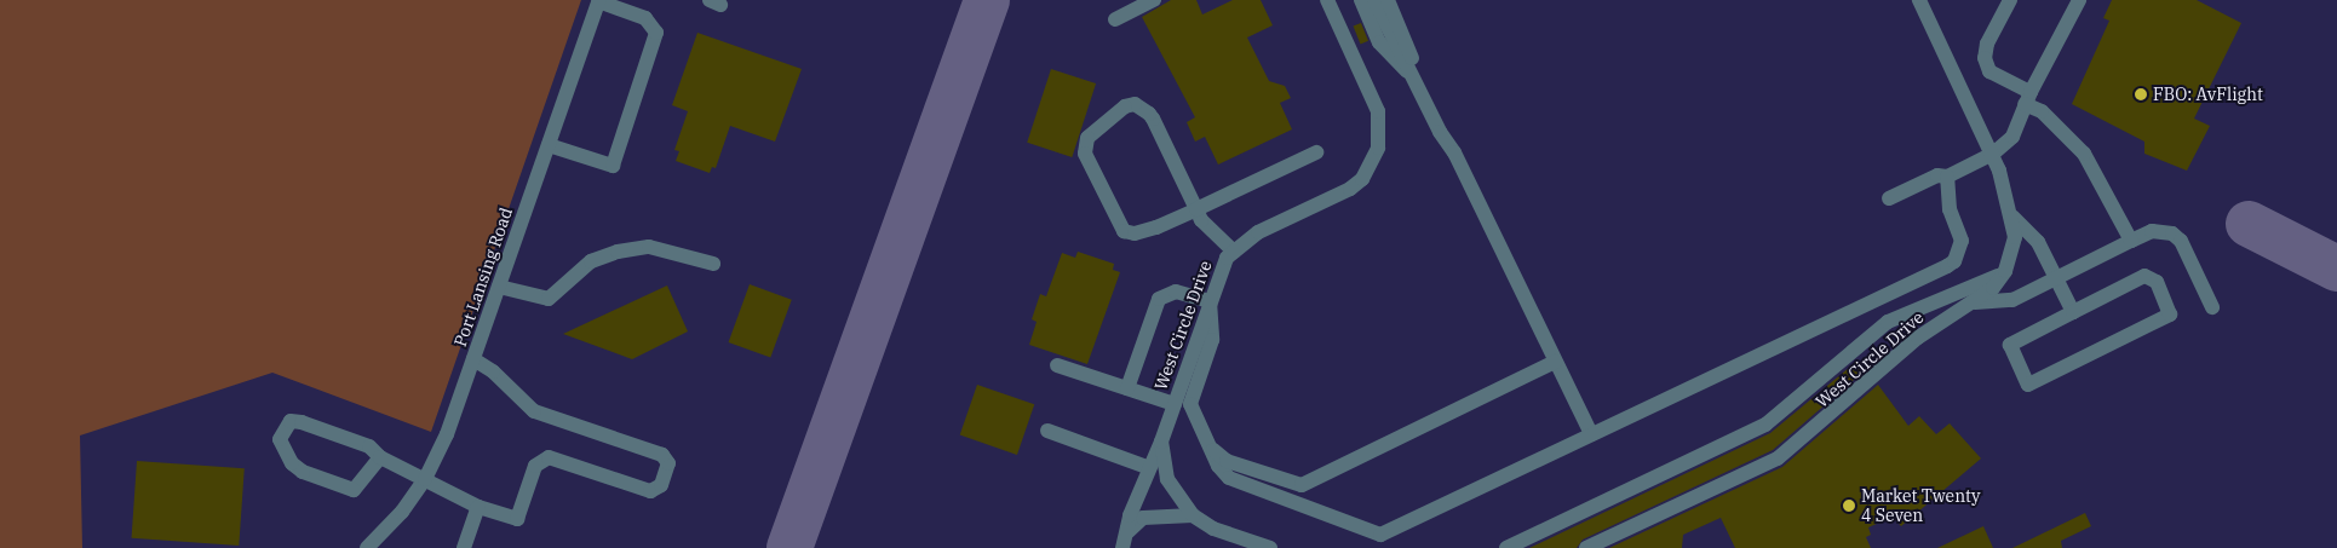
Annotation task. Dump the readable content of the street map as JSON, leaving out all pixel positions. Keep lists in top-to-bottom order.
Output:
{
  "streets": {
    "street": ["Port Lansing Road", "West Circle Drive"]
  },
  "places": ["FBO: AvFlight", "Market Twenty 4 Seven"]
}
